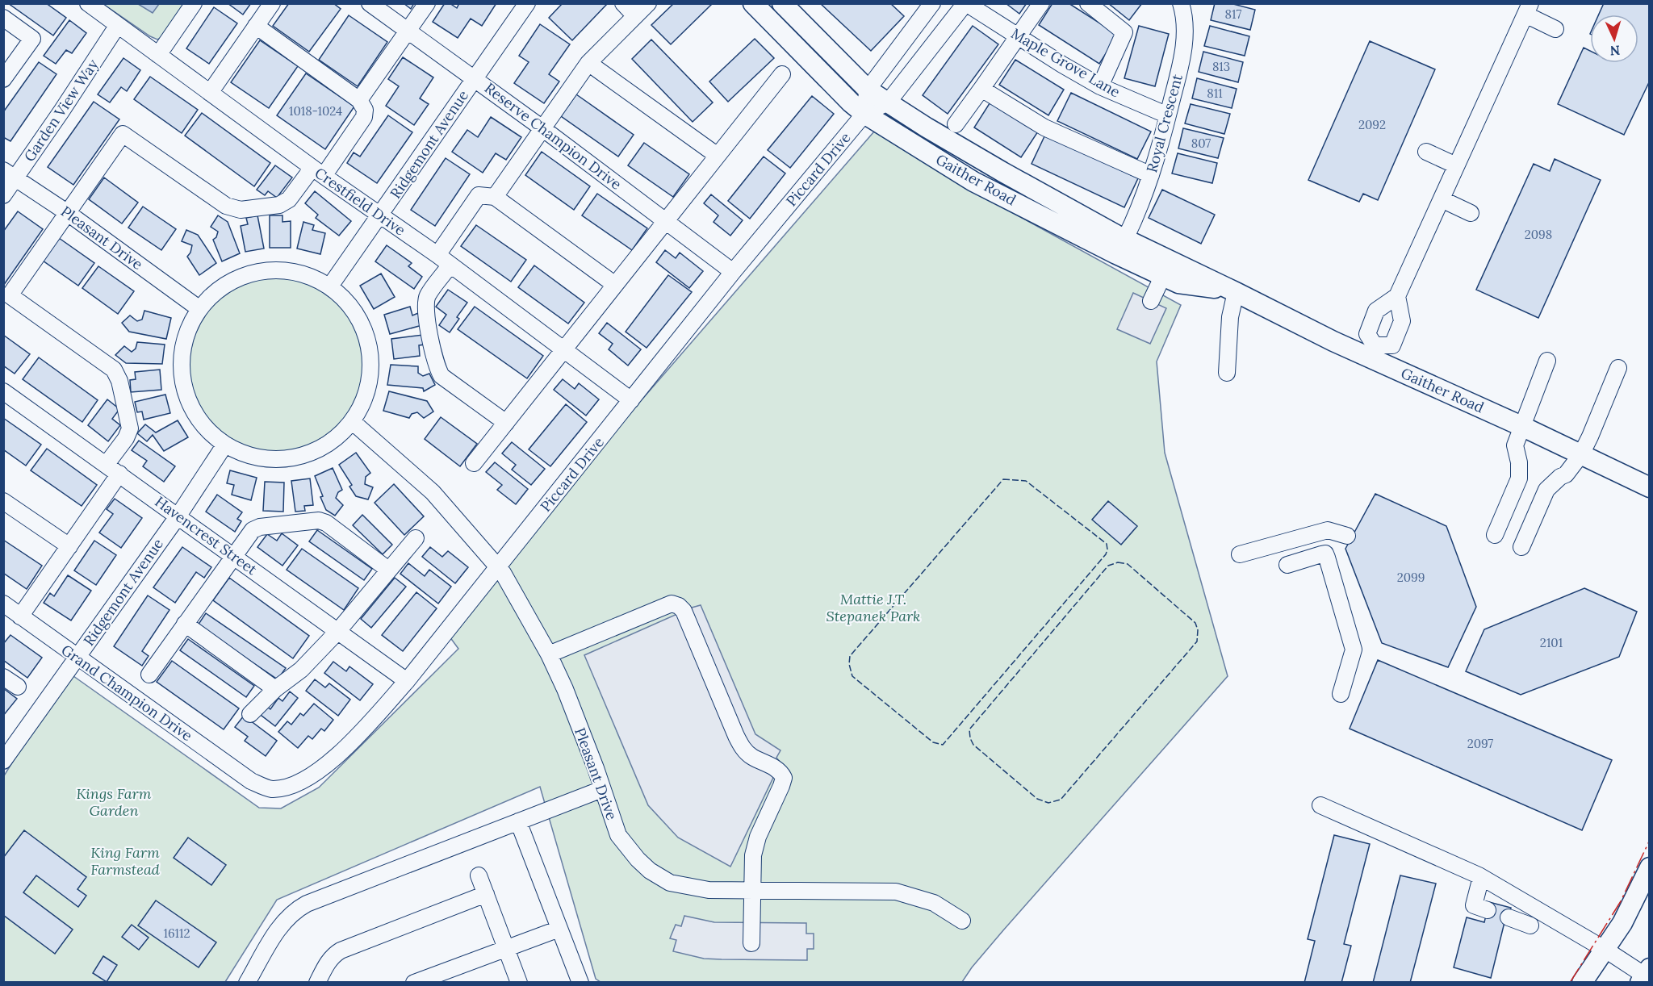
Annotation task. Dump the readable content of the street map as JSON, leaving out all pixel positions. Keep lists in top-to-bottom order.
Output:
{
  "streets": {
    "main road": ["Gaither Road"],
    "street": [
      "Maple Grove Lane",
      "Garden View Way",
      "Royal Crescent",
      "Reserve Champion Drive",
      "Ridgemont Avenue",
      "Piccard Drive",
      "Crestfield Drive",
      "Pleasant Drive",
      "Havencrest Street",
      "Grand Champion Drive"
    ]
  },
  "crossings": [
    ["Maple Grove Lane", "Royal Crescent"],
    ["Maple Grove Lane", "Piccard Drive"],
    ["Garden View Way", "Crestfield Drive"],
    ["Garden View Way", "Pleasant Drive"],
    ["Royal Crescent", "Gaither Road"],
    ["Reserve Champion Drive", "Ridgemont Avenue"],
    ["Reserve Champion Drive", "Piccard Drive"],
    ["Ridgemont Avenue", "Crestfield Drive"],
    ["Ridgemont Avenue", "Havencrest Street"],
    ["Ridgemont Avenue", "Grand Champion Drive"],
    ["Piccard Drive", "Gaither Road"],
    ["Piccard Drive", "Crestfield Drive"],
    ["Piccard Drive", "Pleasant Drive"],
    ["Piccard Drive", "Havencrest Street"],
    ["Piccard Drive", "Grand Champion Drive"]
  ],
  "parks": ["Mattie J.T. Stepanek Park", "Kings Farm Garden", "King Farm Farmstead"],
  "house_numbers": [
    "817",
    "813",
    "811",
    "1018-1024",
    "2092",
    "807",
    "2098",
    "2099",
    "2101",
    "2097",
    "16112"
  ],
  "north": "bottom"
}
